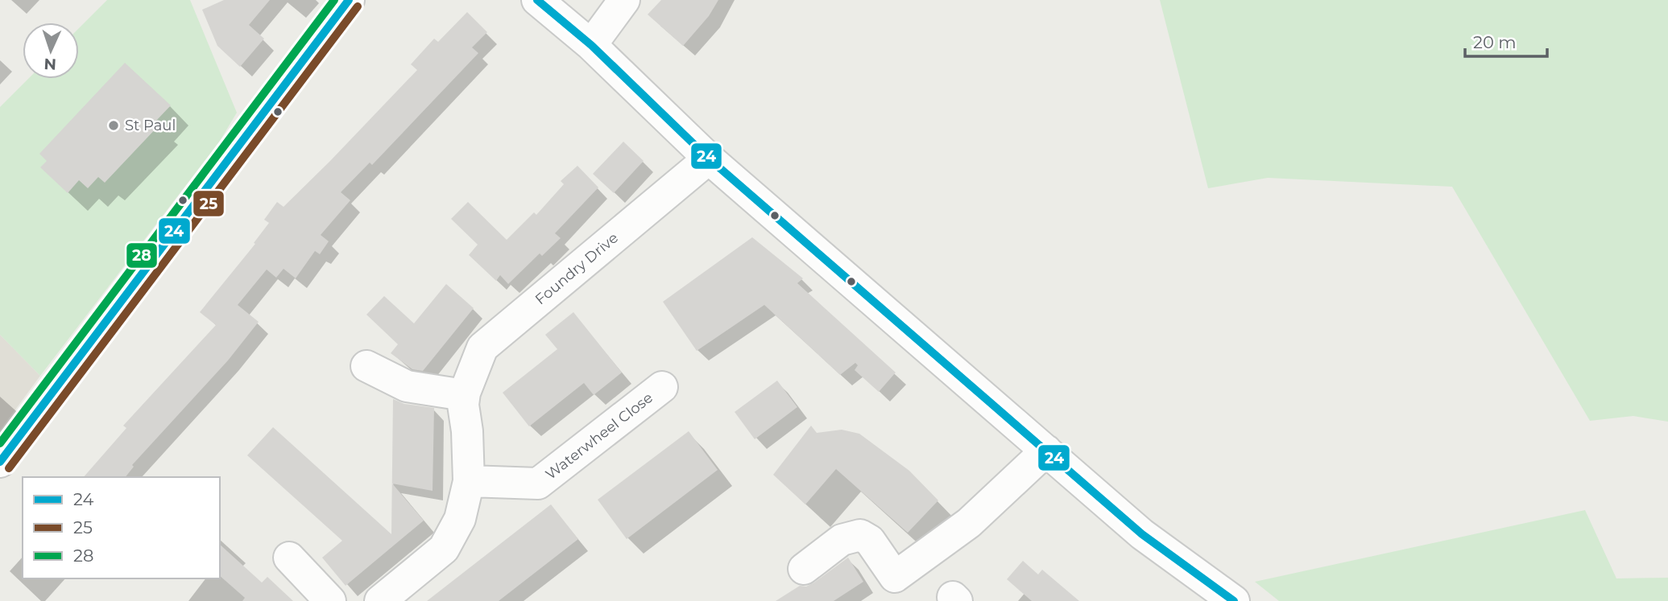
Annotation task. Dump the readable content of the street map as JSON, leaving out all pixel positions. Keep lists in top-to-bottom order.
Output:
{
  "streets": {
    "street": ["Foundry Drive", "Waterwheel Close"]
  },
  "crossings": [
    ["Foundry Drive", "Waterwheel Close"]
  ],
  "places": ["St Paul"],
  "lines": ["transit line 24", "transit line 28", "transit line 25"],
  "legend": ["24", "25", "28"],
  "scale_bar": "20 m",
  "north": "bottom"
}
